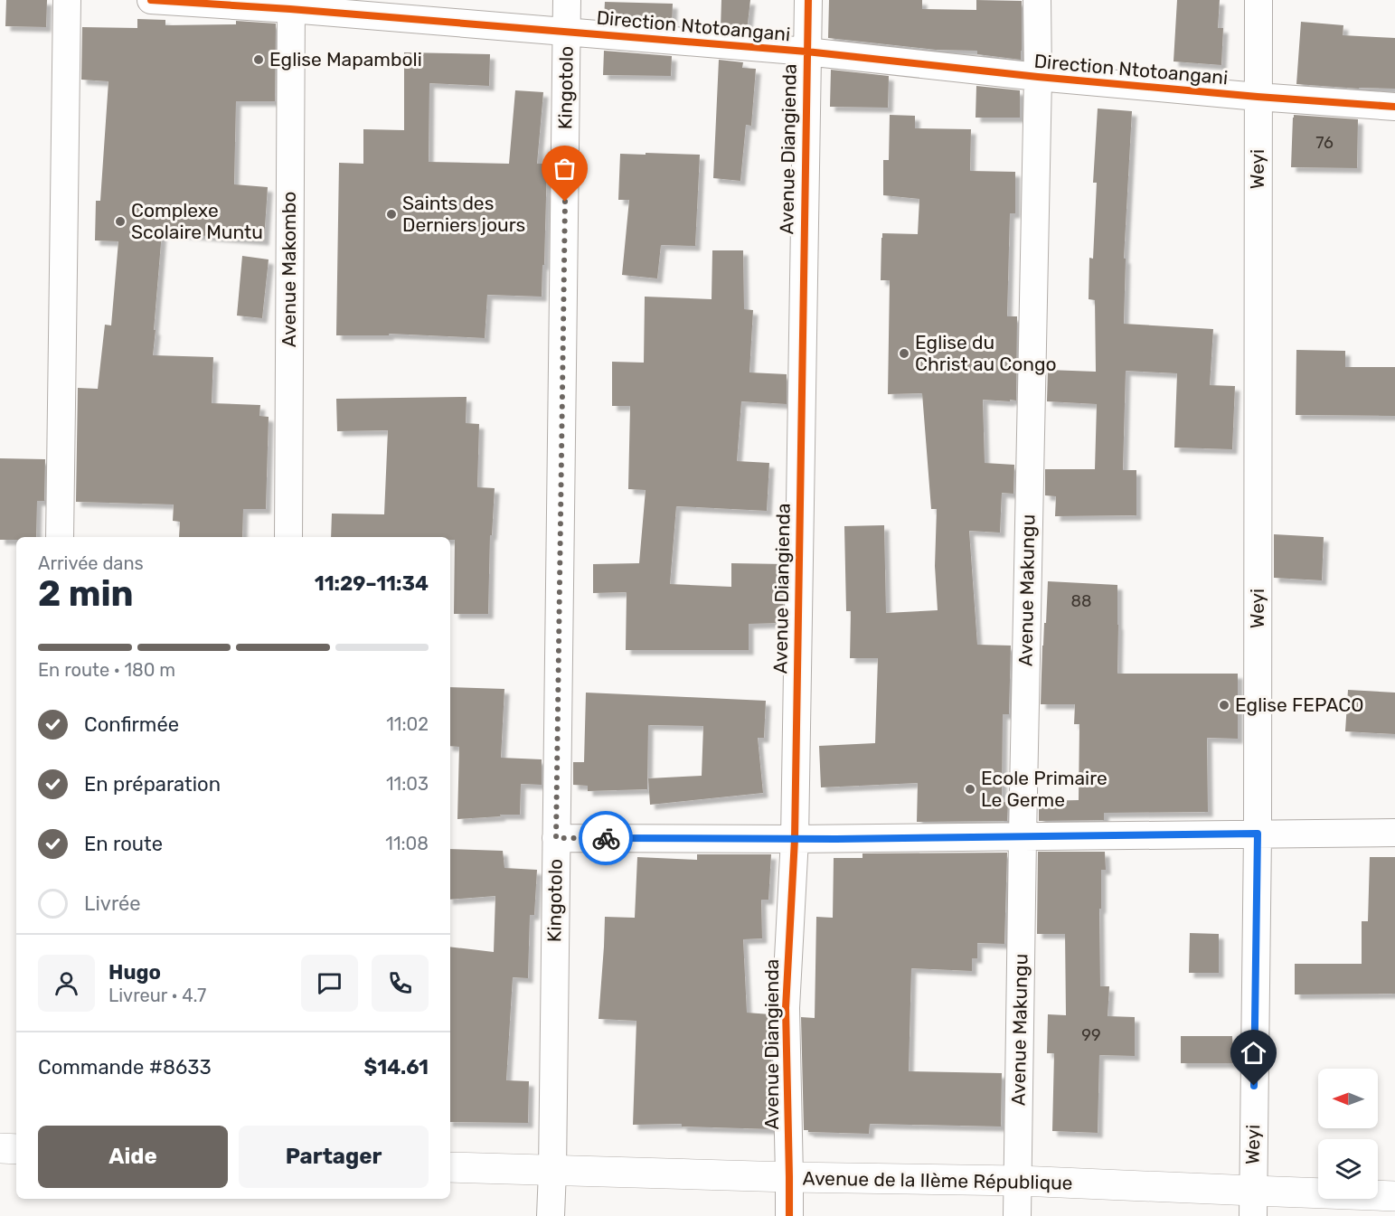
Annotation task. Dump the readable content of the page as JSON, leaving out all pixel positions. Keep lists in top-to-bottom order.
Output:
{
  "streets": {
    "street": [
      "Direction Ntotoangani",
      "Kingotolo",
      "Avenue Diangienda",
      "Weyi",
      "Avenue Makombo",
      "Avenue Makungu",
      "Avenue de la IIème République"
    ]
  },
  "crossings": [
    ["Direction Ntotoangani", "Kingotolo"],
    ["Direction Ntotoangani", "Avenue Diangienda"],
    ["Direction Ntotoangani", "Weyi"],
    ["Direction Ntotoangani", "Avenue Makombo"],
    ["Direction Ntotoangani", "Avenue Makungu"],
    ["Kingotolo", "Avenue de la IIème République"],
    ["Avenue Diangienda", "Avenue de la IIème République"],
    ["Weyi", "Avenue de la IIème République"],
    ["Avenue Makungu", "Avenue de la IIème République"]
  ],
  "places": [
    "Eglise Mapamboli",
    "Saints des Derniers jours",
    "Complexe Scolaire Muntu",
    "Eglise du Christ au Congo",
    "Eglise FEPACO",
    "Ecole Primaire Le Germe"
  ],
  "house_numbers": ["76", "88", "99"],
  "north": "left",
  "page": {
    "heading": ["2 min", "Arrivée dans", "11:29–11:34"],
    "panel": [
      "Hugo",
      "Livreur · 4.7",
      "Commande #8633",
      "$14.61"
    ],
    "bar": "En route · 180 m",
    "list": [
      ["Confirmée", "11:02"],
      ["En préparation", "11:03"],
      ["En route", "11:08"],
      "Livrée"
    ],
    "buttons": ["Aide", "Partager"]
  }
}
